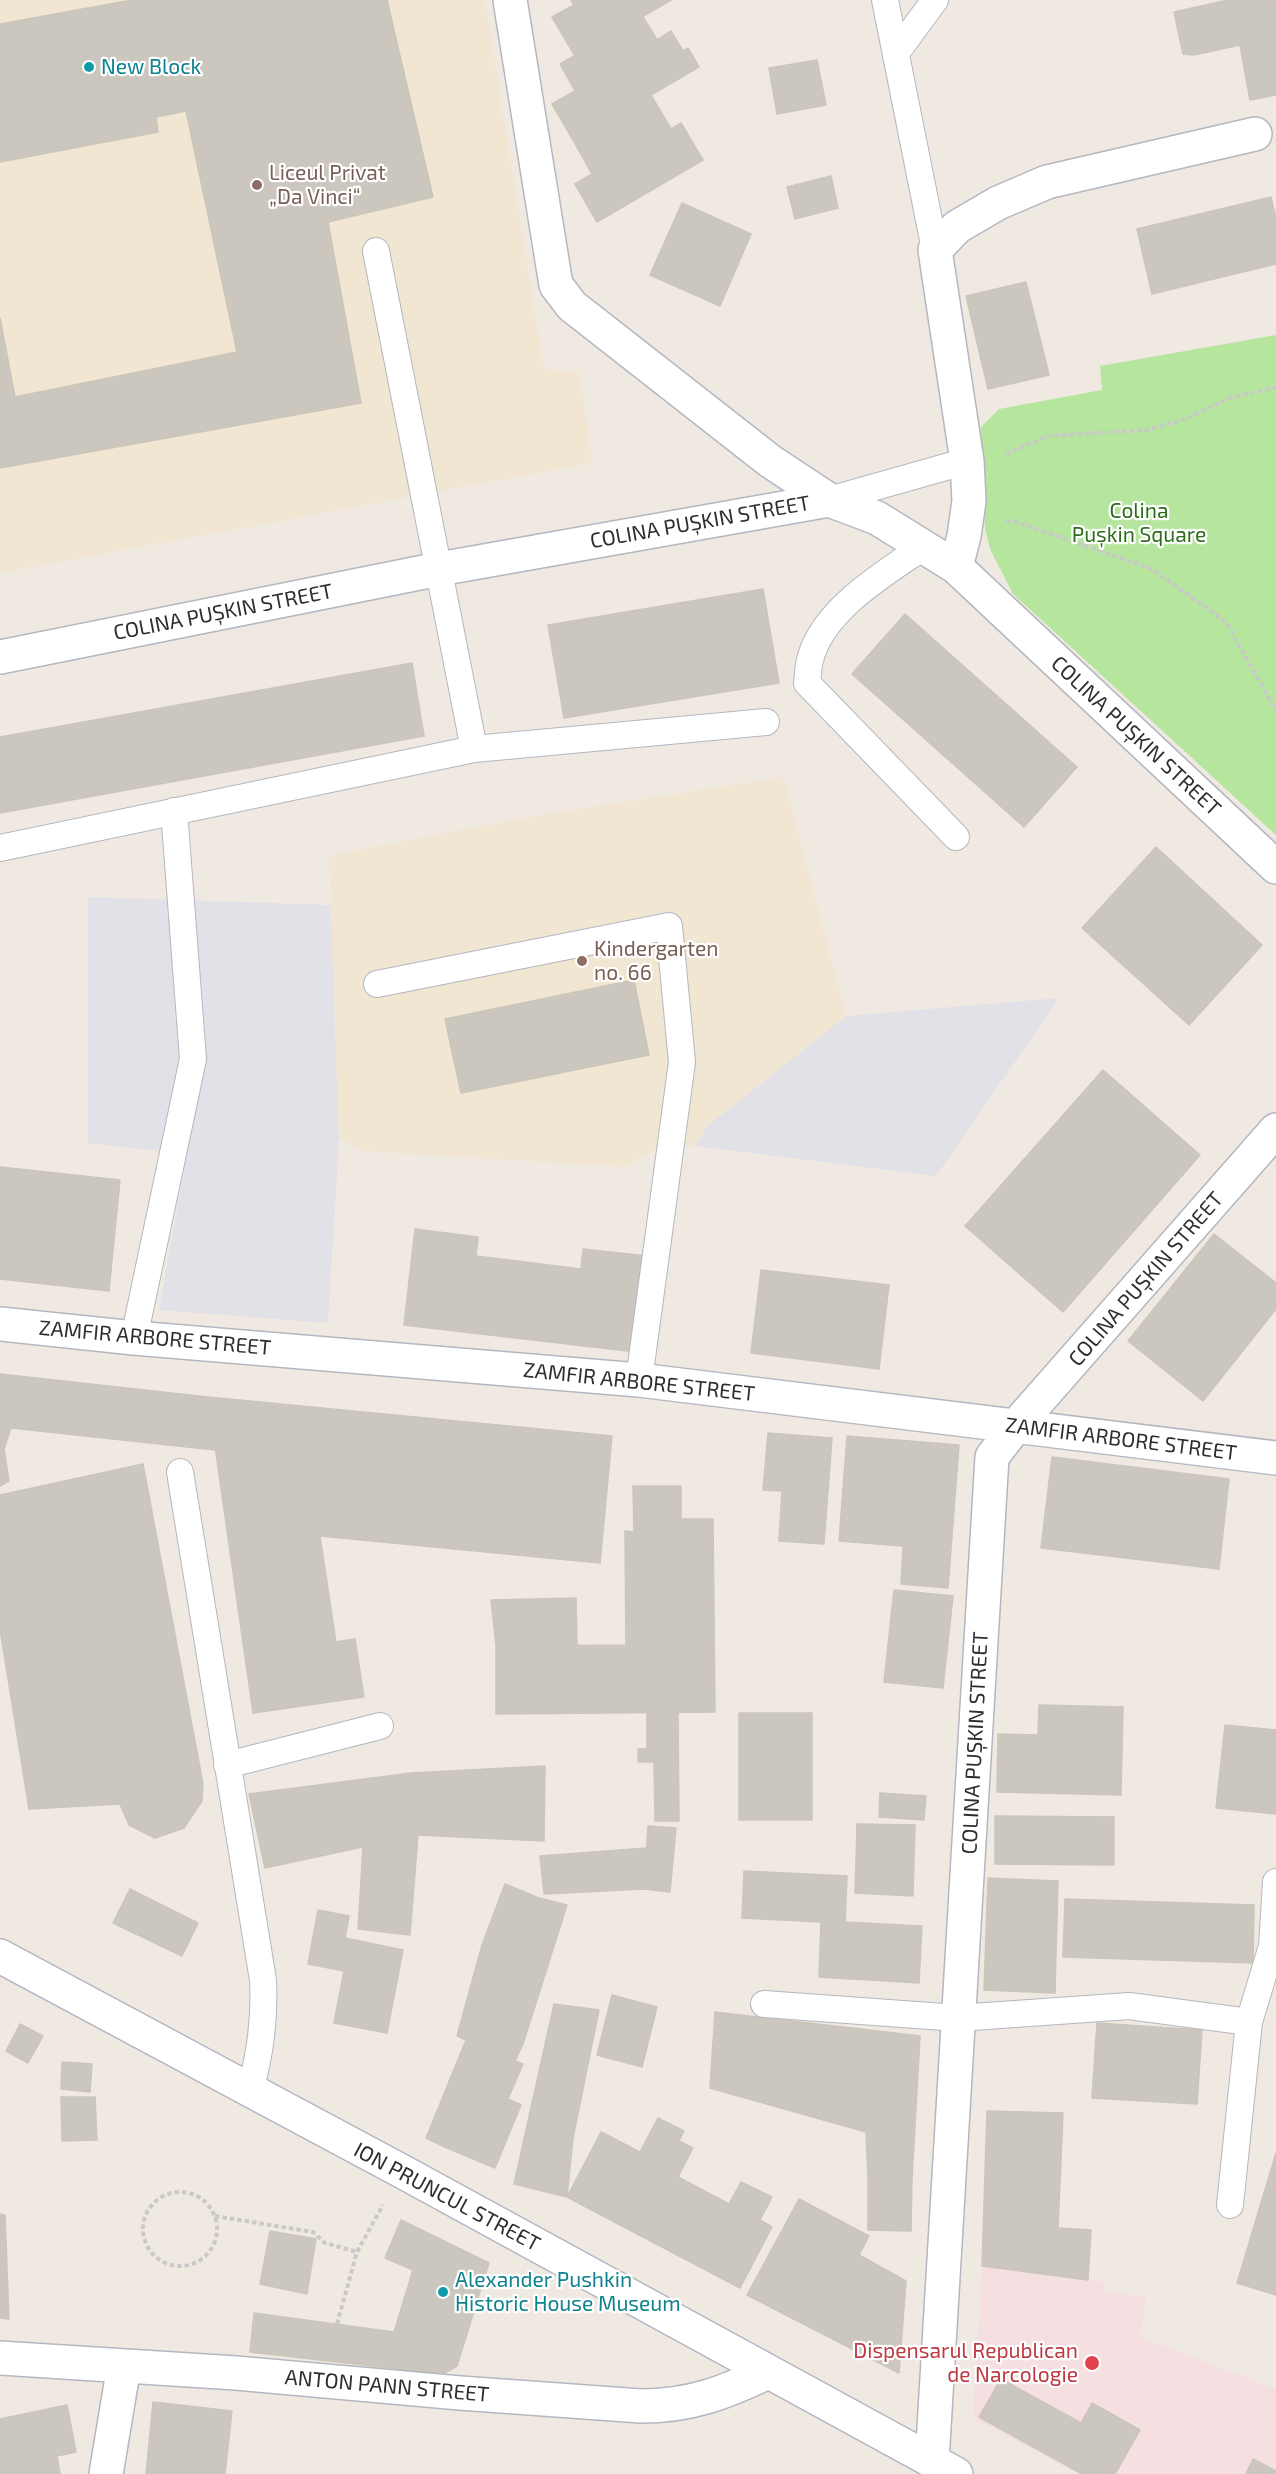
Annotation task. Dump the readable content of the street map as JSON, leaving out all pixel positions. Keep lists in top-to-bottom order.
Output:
{
  "streets": {
    "street": [
      "COLINA PUȘKIN STREET",
      "ZAMFIR ARBORE STREET",
      "ION PRUNCUL STREET",
      "ANTON PANN STREET"
    ]
  },
  "crossings": [
    ["COLINA PUȘKIN STREET", "ZAMFIR ARBORE STREET"],
    ["COLINA PUȘKIN STREET", "ION PRUNCUL STREET"],
    ["ION PRUNCUL STREET", "ANTON PANN STREET"]
  ],
  "parks": ["Colina Pușkin Square"],
  "places": [
    "New Block",
    "Liceul Privat „Da Vinci“",
    "Kindergarten no. 66",
    "Alexander Pushkin Historic House Museum",
    "Dispensarul Republican de Narcologie"
  ]
}
